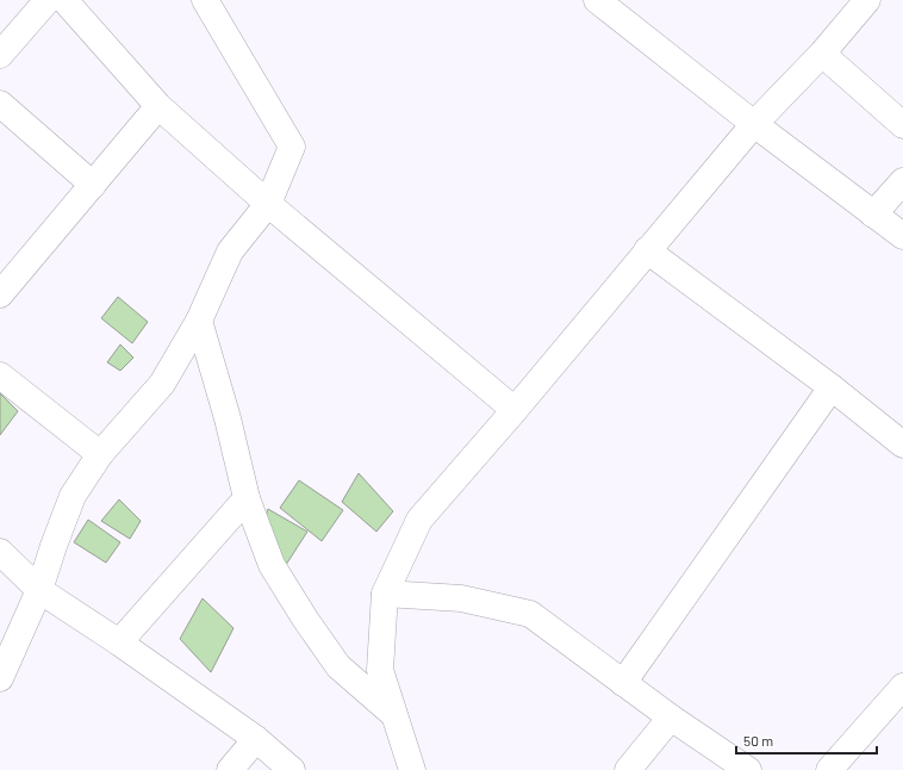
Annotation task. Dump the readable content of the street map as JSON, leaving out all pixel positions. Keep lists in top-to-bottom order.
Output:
{
  "scale_bar": "50 m"
}
